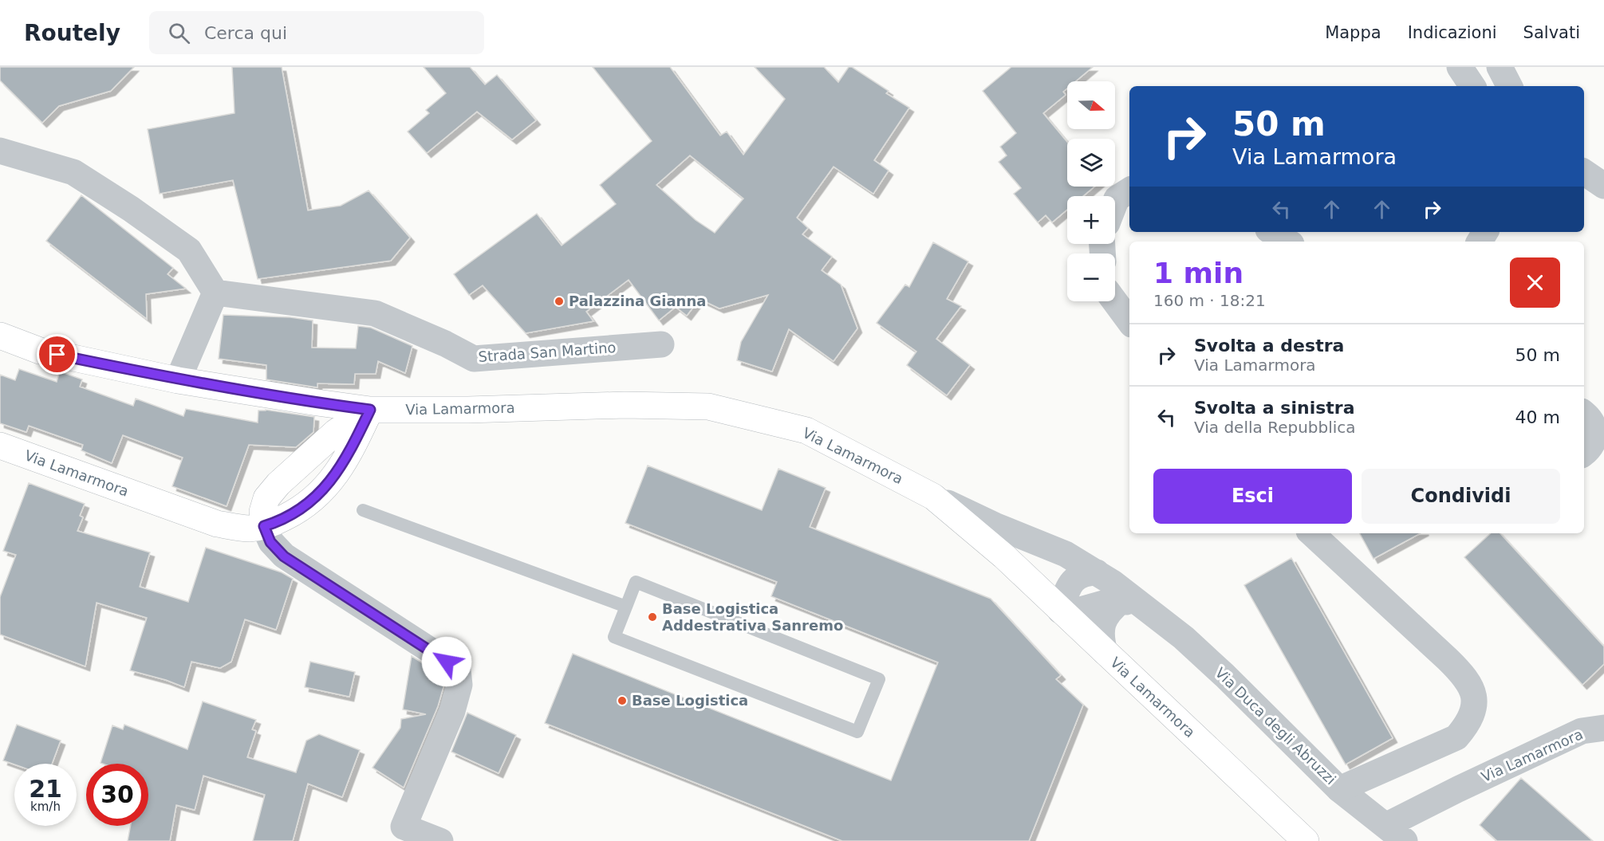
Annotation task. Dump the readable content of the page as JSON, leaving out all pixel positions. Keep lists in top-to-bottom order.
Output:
{
  "streets": {
    "main road": ["Via Lamarmora"],
    "street": ["Strada San Martino", "Via Duca degli Abruzzi"]
  },
  "crossings": [
    ["Via Lamarmora", "Via Duca degli Abruzzi"]
  ],
  "places": ["Palazzina Gianna", "Base Logistica Addestrativa Sanremo", "Base Logistica"],
  "north": "right",
  "page": {
    "header": "Routely",
    "search": "Cerca qui",
    "nav": ["Mappa", "Indicazioni", "Salvati"],
    "map_buttons": ["+", "−"],
    "turn": ["50 m", "Via Lamarmora"],
    "heading": ["1 min", "160 m · 18:21"],
    "list": [
      {
        "name": "Svolta a destra",
        "note": "Via Lamarmora",
        "value": "50 m"
      },
      {
        "name": "Svolta a sinistra",
        "note": "Via della Repubblica",
        "value": "40 m"
      }
    ],
    "buttons": ["Esci", "Condividi"],
    "speed": "21 km/h",
    "limit": "30"
  }
}
